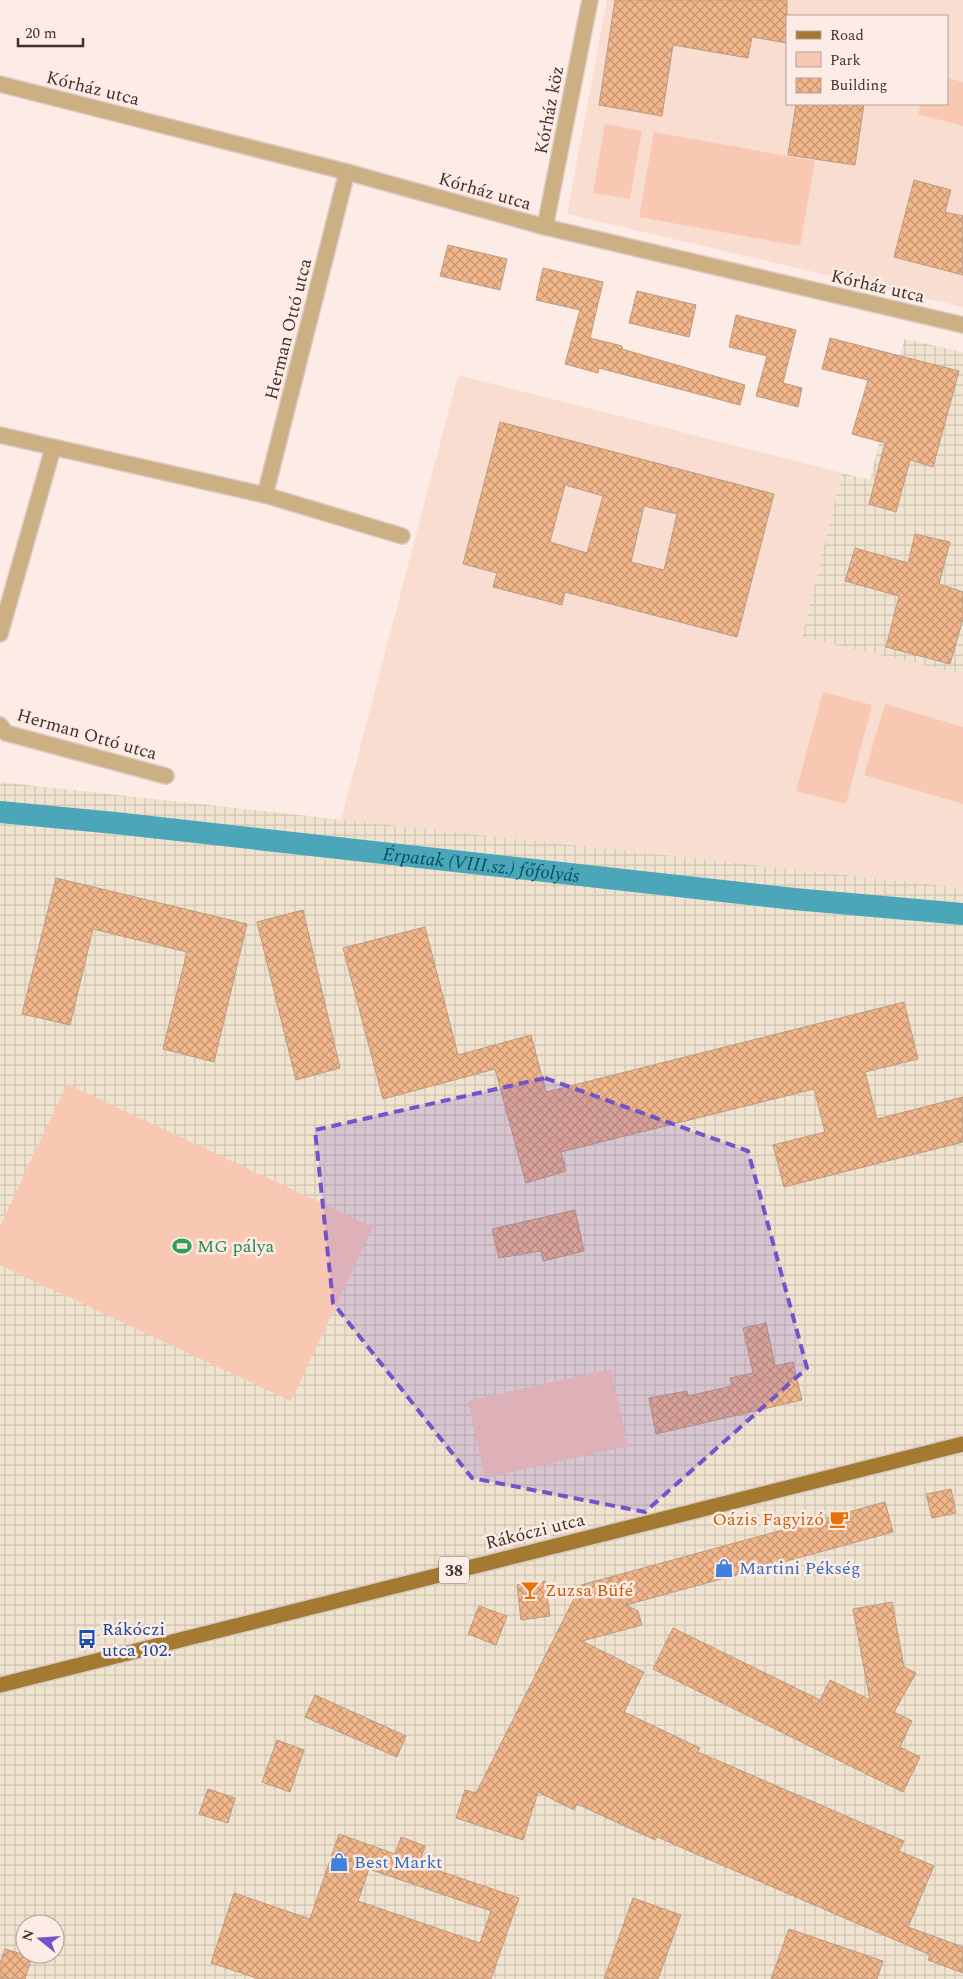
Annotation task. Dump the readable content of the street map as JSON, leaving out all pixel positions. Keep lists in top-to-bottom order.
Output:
{
  "streets": {
    "main road": ["Rákóczi utca", "38"],
    "street": ["Kórház utca", "Kórház köz", "Herman Ottó utca"]
  },
  "crossings": [
    ["Kórház utca", "Kórház köz"],
    ["Kórház utca", "Herman Ottó utca"]
  ],
  "water": ["Érpatak (VIII.sz.) főfolyás"],
  "places": {
    "sports": ["MG pálya"],
    "cafe": ["Oázis Fagyizó"],
    "shop": ["Martini Pékség", "Best Markt"],
    "bar": ["Zuzsa Büfé"],
    "bus stop": ["Rákóczi utca 102."]
  },
  "legend": ["Road", "Park", "Building"],
  "scale_bar": "20 m",
  "north": "left"
}
